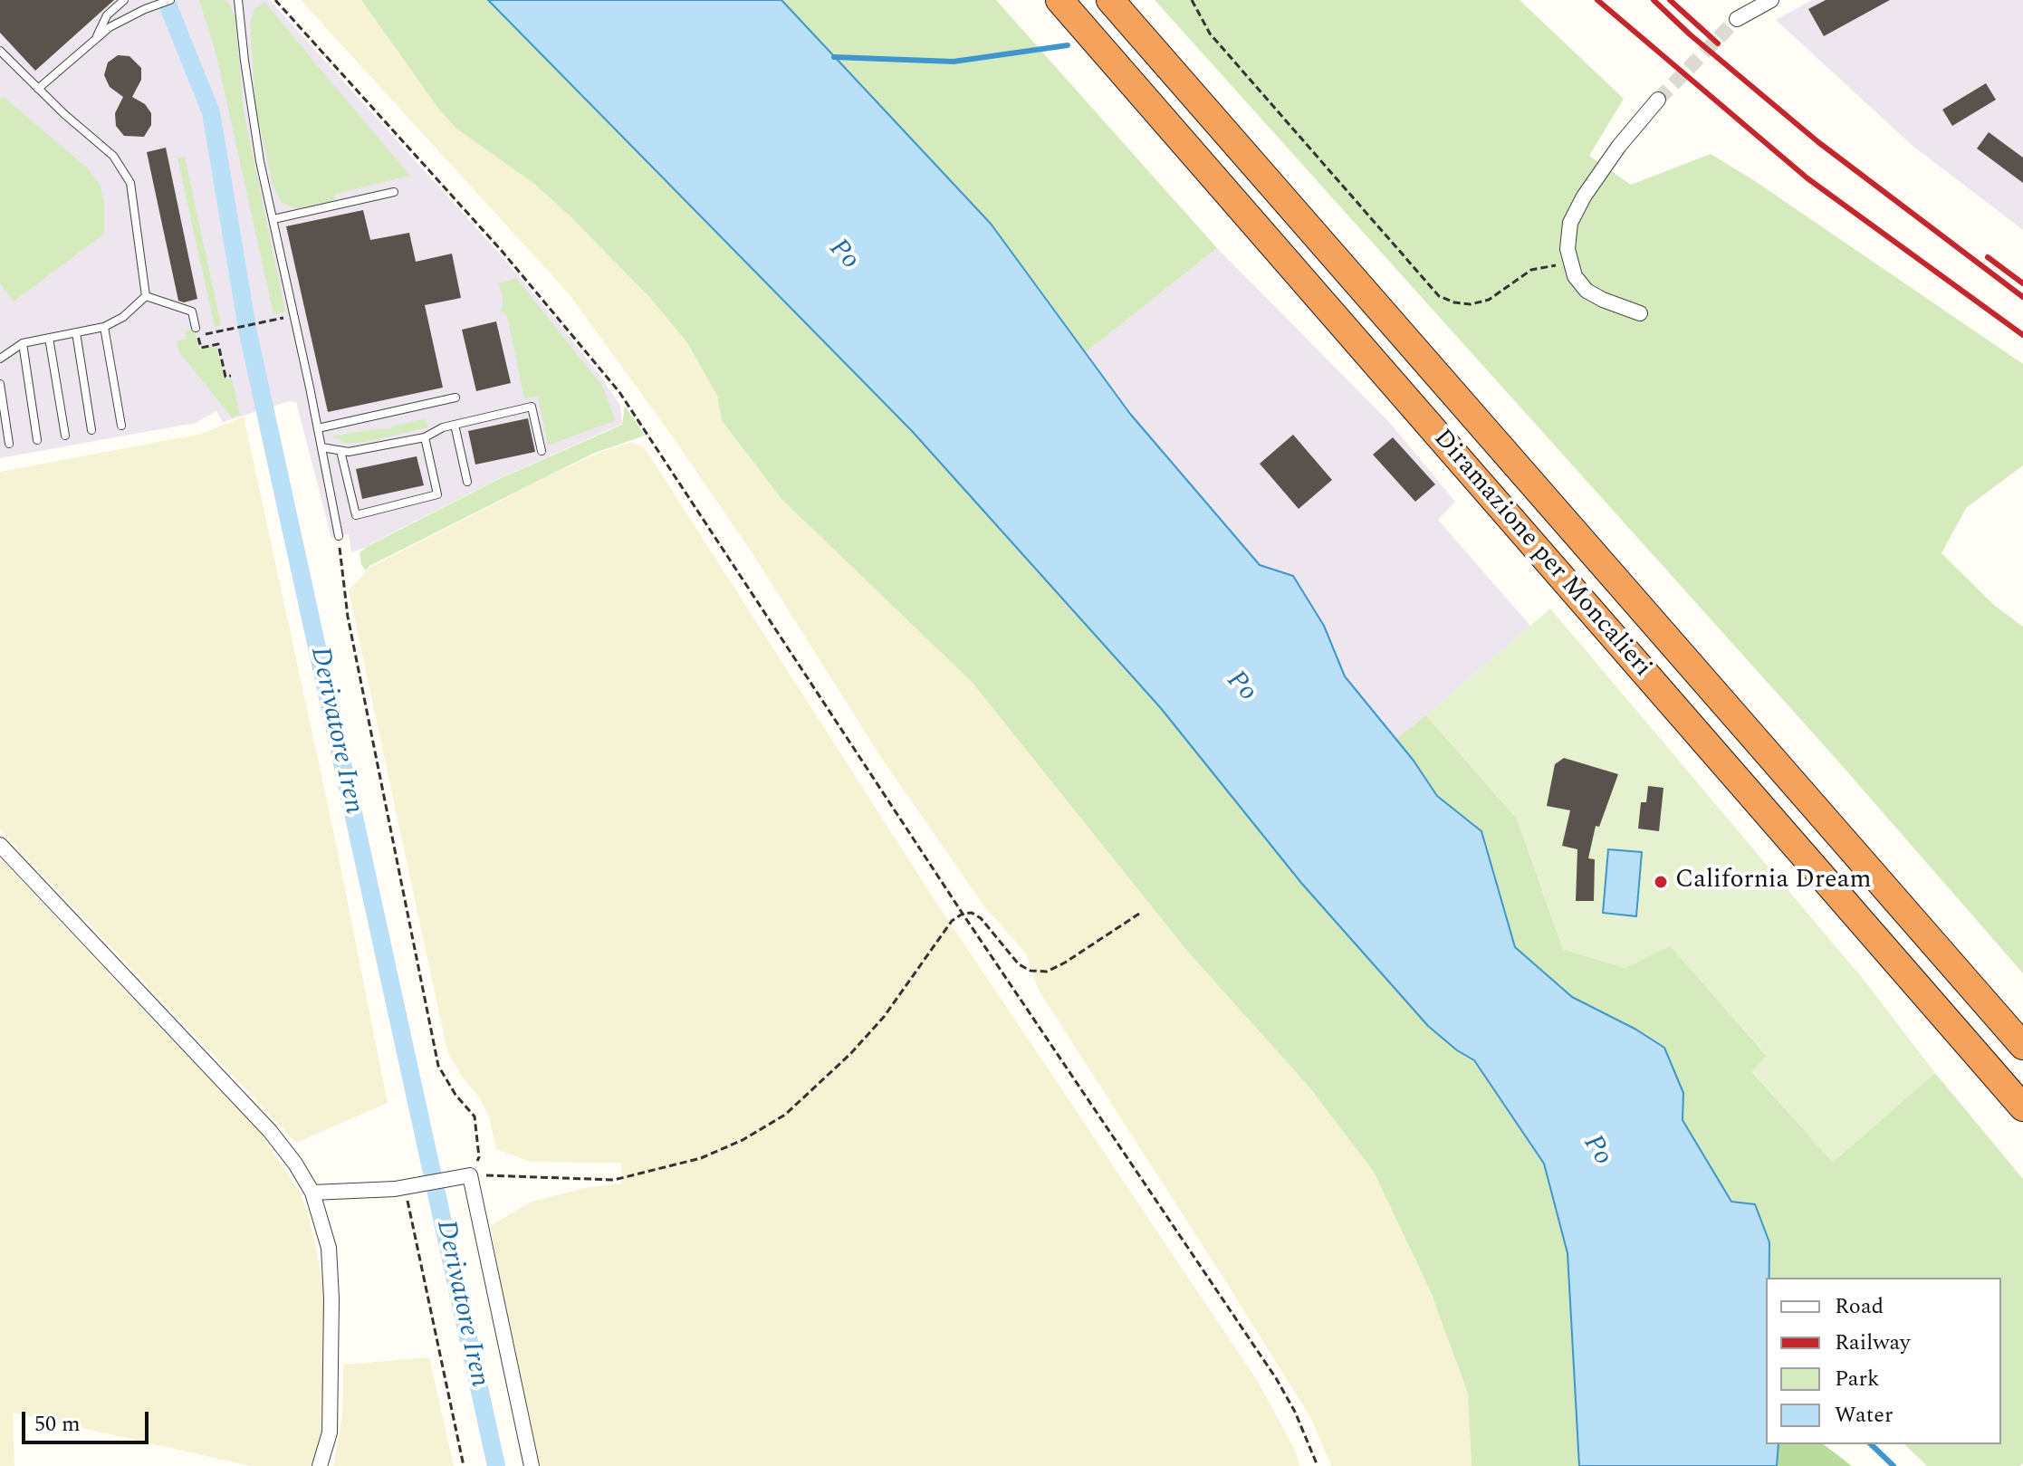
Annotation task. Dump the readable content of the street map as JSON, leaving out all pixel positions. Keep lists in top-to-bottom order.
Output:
{
  "streets": {
    "highway": ["Diramazione per Moncalieri"]
  },
  "water": ["Po", "Derivatore Iren"],
  "places": ["California Dream"],
  "legend": [
    "Road",
    "Railway",
    "Park",
    "Water"
  ],
  "scale_bar": "50 m"
}
